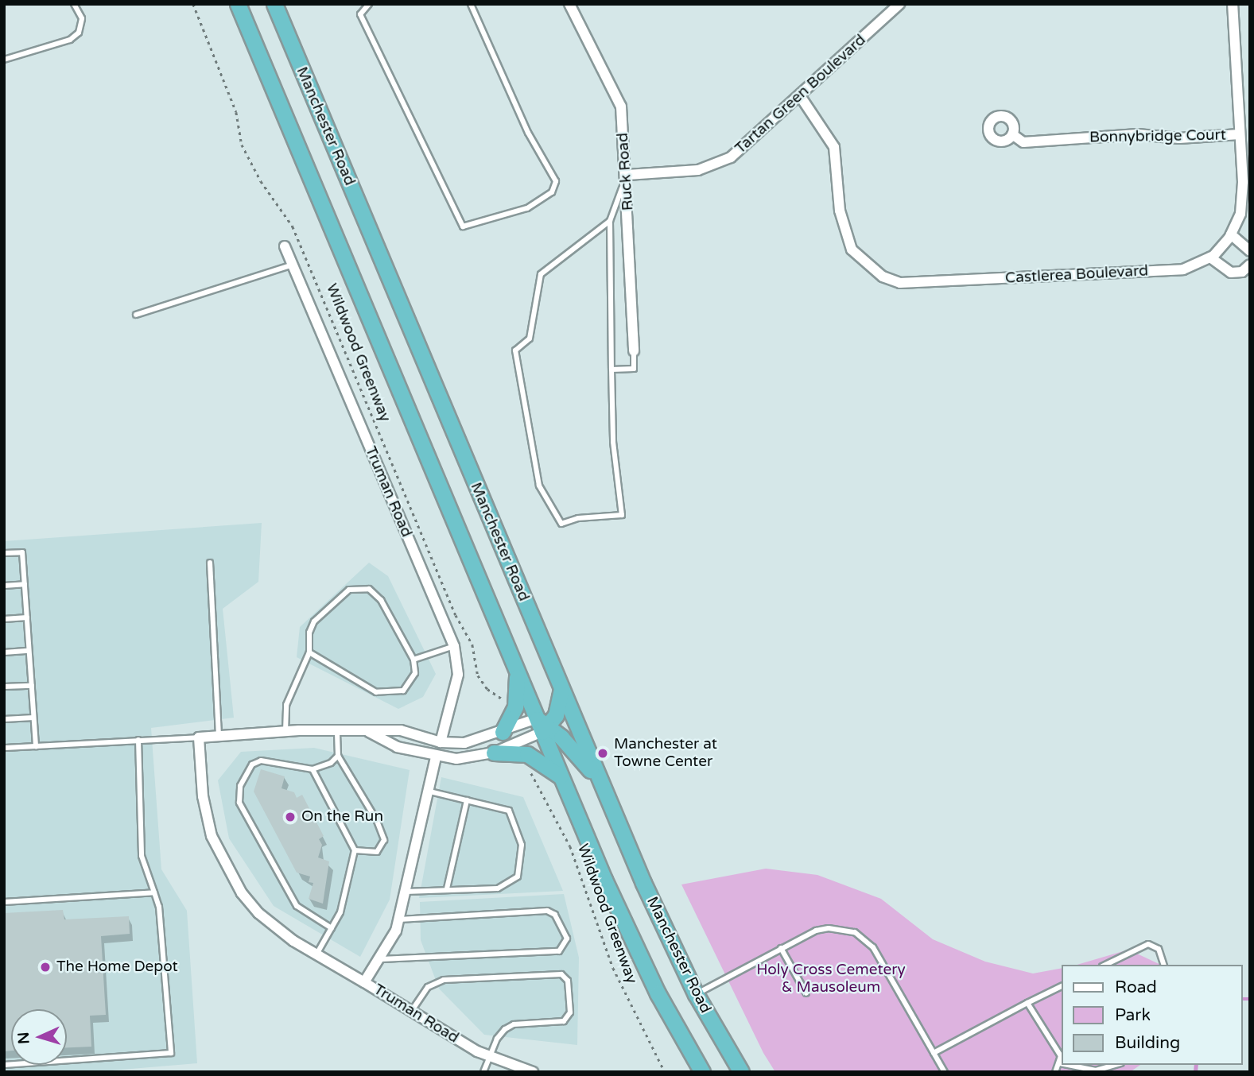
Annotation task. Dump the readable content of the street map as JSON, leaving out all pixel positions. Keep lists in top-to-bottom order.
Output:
{
  "streets": {
    "highway": ["Manchester Road"],
    "street": [
      "Tartan Green Boulevard",
      "Bonnybridge Court",
      "Ruck Road",
      "Castlerea Boulevard",
      "Truman Road"
    ],
    "path": ["Wildwood Greenway"]
  },
  "crossings": [
    ["Tartan Green Boulevard", "Ruck Road"],
    ["Tartan Green Boulevard", "Castlerea Boulevard"],
    ["Bonnybridge Court", "Castlerea Boulevard"]
  ],
  "parks": ["Holy Cross Cemetery & Mausoleum"],
  "places": ["Manchester at Towne Center", "On the Run", "The Home Depot"],
  "legend": ["Road", "Park", "Building"],
  "north": "left"
}
